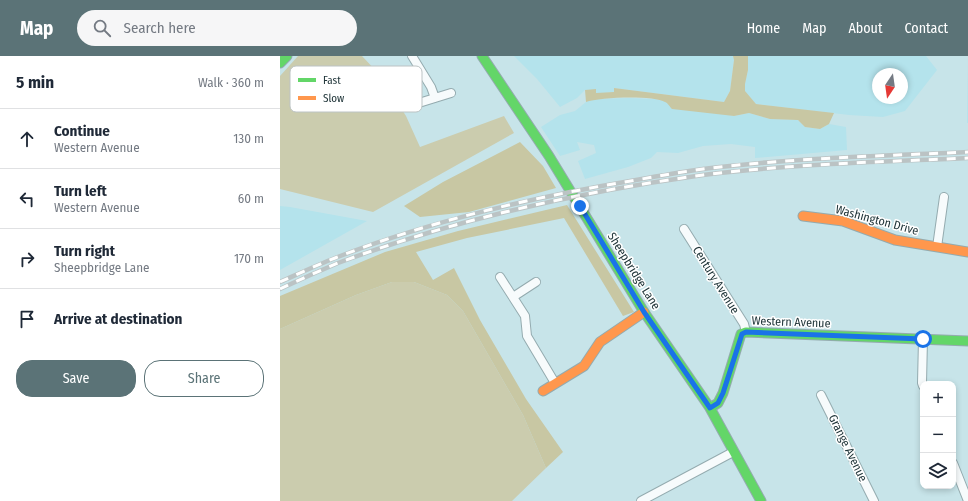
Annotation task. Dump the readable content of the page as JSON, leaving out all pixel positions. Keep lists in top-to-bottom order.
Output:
{
  "streets": {
    "street": [
      "Washington Drive",
      "Sheepbridge Lane",
      "Century Avenue",
      "Western Avenue",
      "Grange Avenue"
    ]
  },
  "crossings": [
    ["Sheepbridge Lane", "Western Avenue"],
    ["Century Avenue", "Western Avenue"]
  ],
  "legend": ["Fast", "Slow"],
  "north": "bottom",
  "page": {
    "header": "Map",
    "search": "Search here",
    "nav": [
      "Home",
      "Map",
      "About",
      "Contact"
    ],
    "heading": ["5 min", "Walk · 360 m"],
    "list": [
      ["Continue", "Western Avenue", "130 m"],
      ["Turn left", "Western Avenue", "60 m"],
      ["Turn right", "Sheepbridge Lane", "170 m"],
      "Arrive at destination"
    ],
    "buttons": ["Save", "Share"],
    "map_buttons": ["+", "−"]
  }
}
